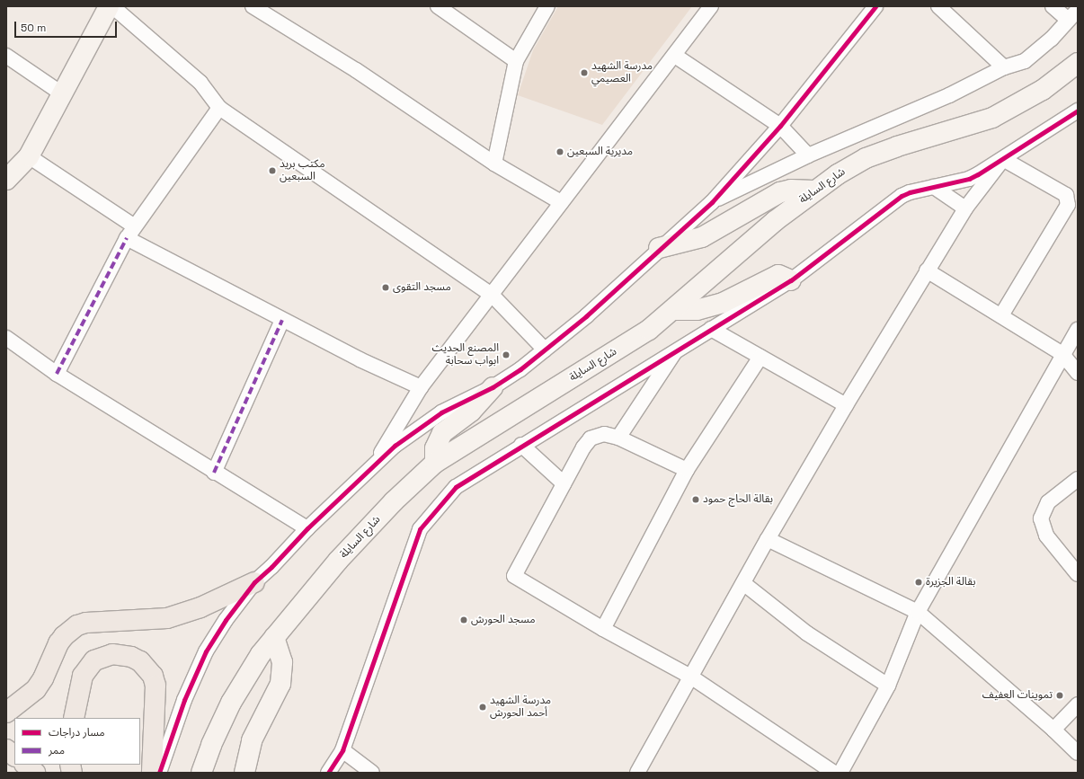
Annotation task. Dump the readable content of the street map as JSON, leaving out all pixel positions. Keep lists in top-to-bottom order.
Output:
{
  "streets": {
    "main road": ["شارع السايلة"]
  },
  "places": [
    "مدرسة الشهيد العصيمي",
    "مديرية السبعين",
    "مكتب بريد السبعين",
    "مسجد التقوى",
    "المصنع الحديث ابواب سحابة",
    "بقالة الحاج حمود",
    "بقالة الجزيرة",
    "مسجد الحورش",
    "تموينات العفيف",
    "مدرسة الشهيد أحمد الحورش"
  ],
  "legend": ["مسار دراجات", "ممر"],
  "scale_bar": "50 m"
}
